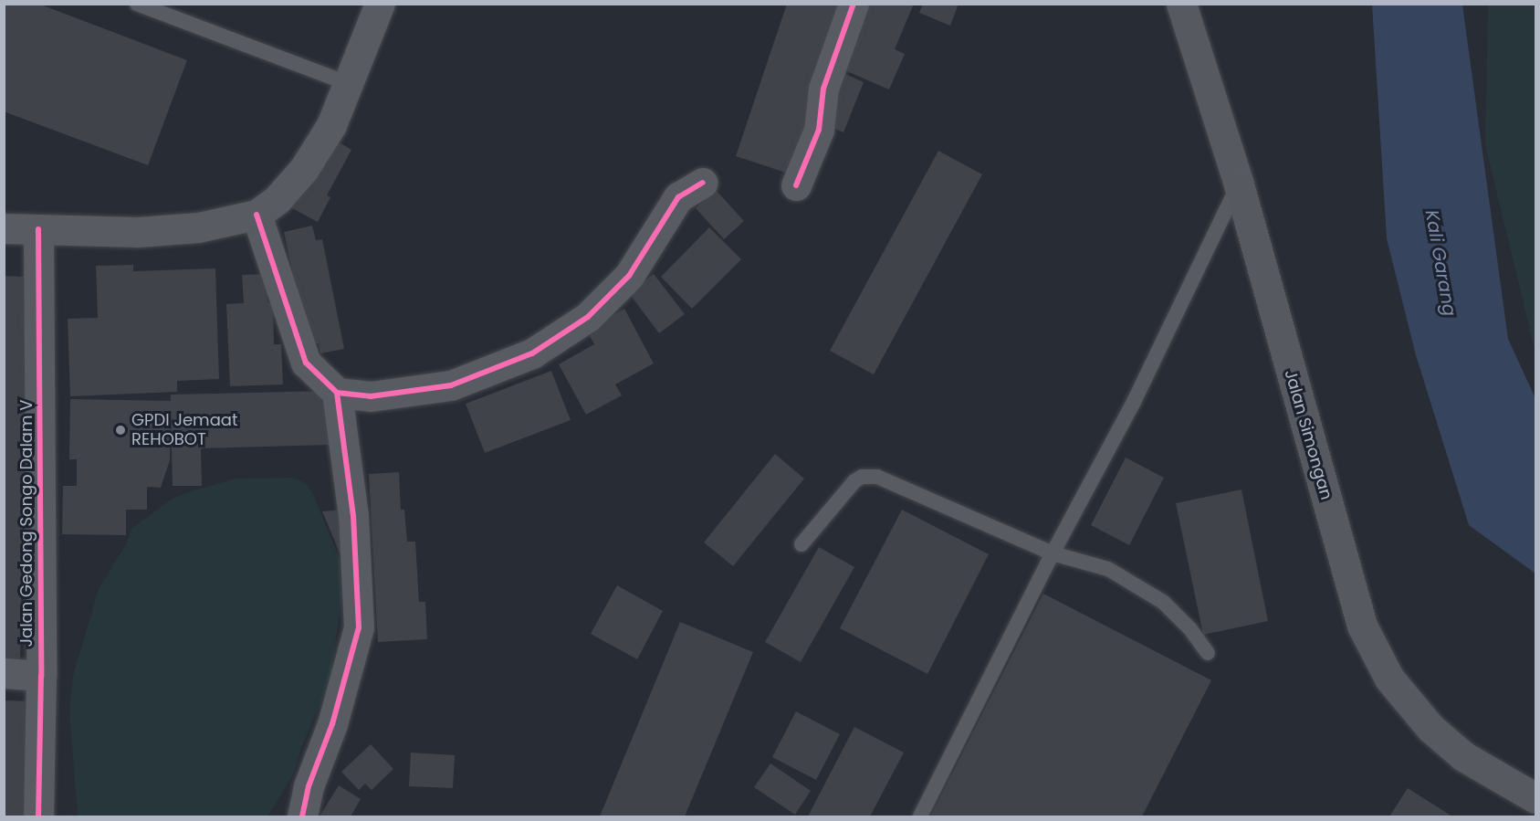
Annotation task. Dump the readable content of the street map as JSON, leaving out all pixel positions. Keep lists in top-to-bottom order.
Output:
{
  "streets": {
    "main road": ["Jalan Simongan"],
    "street": ["Jalan Gedong Songo Dalam V"]
  },
  "water": ["Kali Garang"],
  "places": ["GPDI Jemaat REHOBOT"]
}
